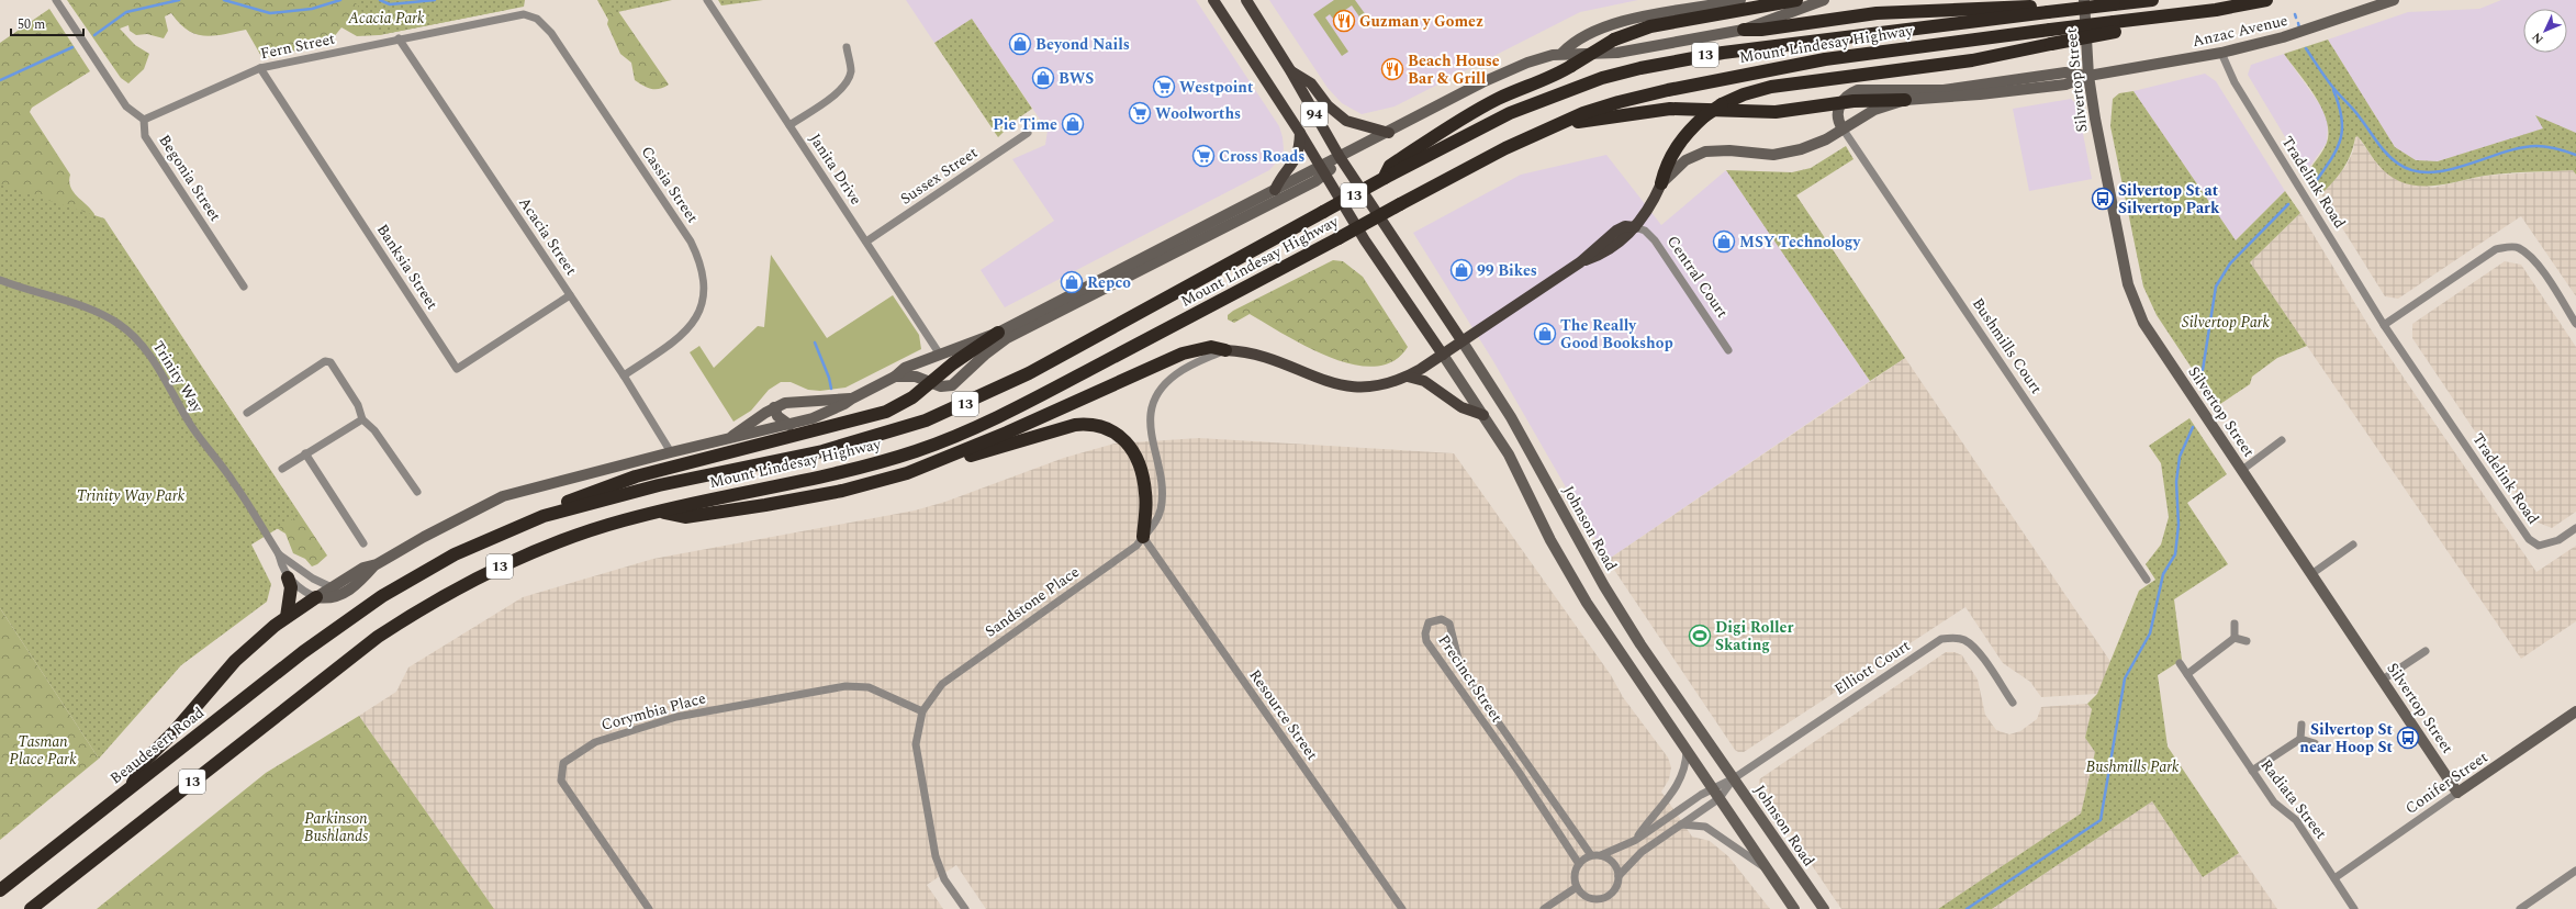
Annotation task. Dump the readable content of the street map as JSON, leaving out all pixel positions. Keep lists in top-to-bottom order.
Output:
{
  "streets": {
    "highway": ["Mount Lindesay Highway", "13", "Beaudesert Road"],
    "main road": [
      "Anzac Avenue",
      "Silvertop Street",
      "94",
      "Johnson Road",
      "Conifer Street"
    ],
    "street": [
      "Fern Street",
      "Janita Drive",
      "Sussex Street",
      "Begonia Street",
      "Tradelink Road",
      "Cassia Street",
      "Acacia Street",
      "Banksia Street",
      "Central Court",
      "Bushmills Court",
      "Trinity Way",
      "Sandstone Place",
      "Elliott Court",
      "Precinct Street",
      "Corymbia Place",
      "Resource Street",
      "Radiata Street"
    ]
  },
  "crossings": [
    ["Anzac Avenue", "Silvertop Street"],
    ["Anzac Avenue", "Tradelink Road"],
    ["Anzac Avenue", "Central Court"],
    ["Anzac Avenue", "Bushmills Court"],
    ["Mount Lindesay Highway", "94"],
    ["Mount Lindesay Highway", "Janita Drive"],
    ["Mount Lindesay Highway", "Acacia Street"],
    ["Mount Lindesay Highway", "Trinity Way"],
    ["Mount Lindesay Highway", "Johnson Road"],
    ["Mount Lindesay Highway", "Beaudesert Road"],
    ["Fern Street", "Begonia Street"],
    ["Fern Street", "Cassia Street"],
    ["Fern Street", "Acacia Street"],
    ["Fern Street", "Banksia Street"],
    ["Silvertop Street", "Conifer Street"],
    ["94", "Johnson Road"],
    ["Janita Drive", "Sussex Street"],
    ["Cassia Street", "Acacia Street"],
    ["Acacia Street", "Banksia Street"],
    ["Johnson Road", "Elliott Court"],
    ["Sandstone Place", "Corymbia Place"],
    ["Sandstone Place", "Resource Street"],
    ["Conifer Street", "Radiata Street"]
  ],
  "parks": [
    "Acacia Park",
    "Silvertop Park",
    "Trinity Way Park",
    "Tasman Place Park",
    "Bushmills Park",
    "Parkinson Bushlands"
  ],
  "places": {
    "restaurant": ["Guzman y Gomez", "Beach House Bar & Grill"],
    "shop": [
      "Beyond Nails",
      "BWS",
      "Pie Time",
      "MSY Technology",
      "99 Bikes",
      "Repco",
      "The Really Good Bookshop"
    ],
    "supermarket": ["Westpoint", "Woolworths", "Cross Roads"],
    "bus stop": ["Silvertop St at Silvertop Park", "Silvertop St near Hoop St"],
    "sports": ["Digi Roller Skating"]
  },
  "scale_bar": "50 m",
  "north": "bottom left"
}
